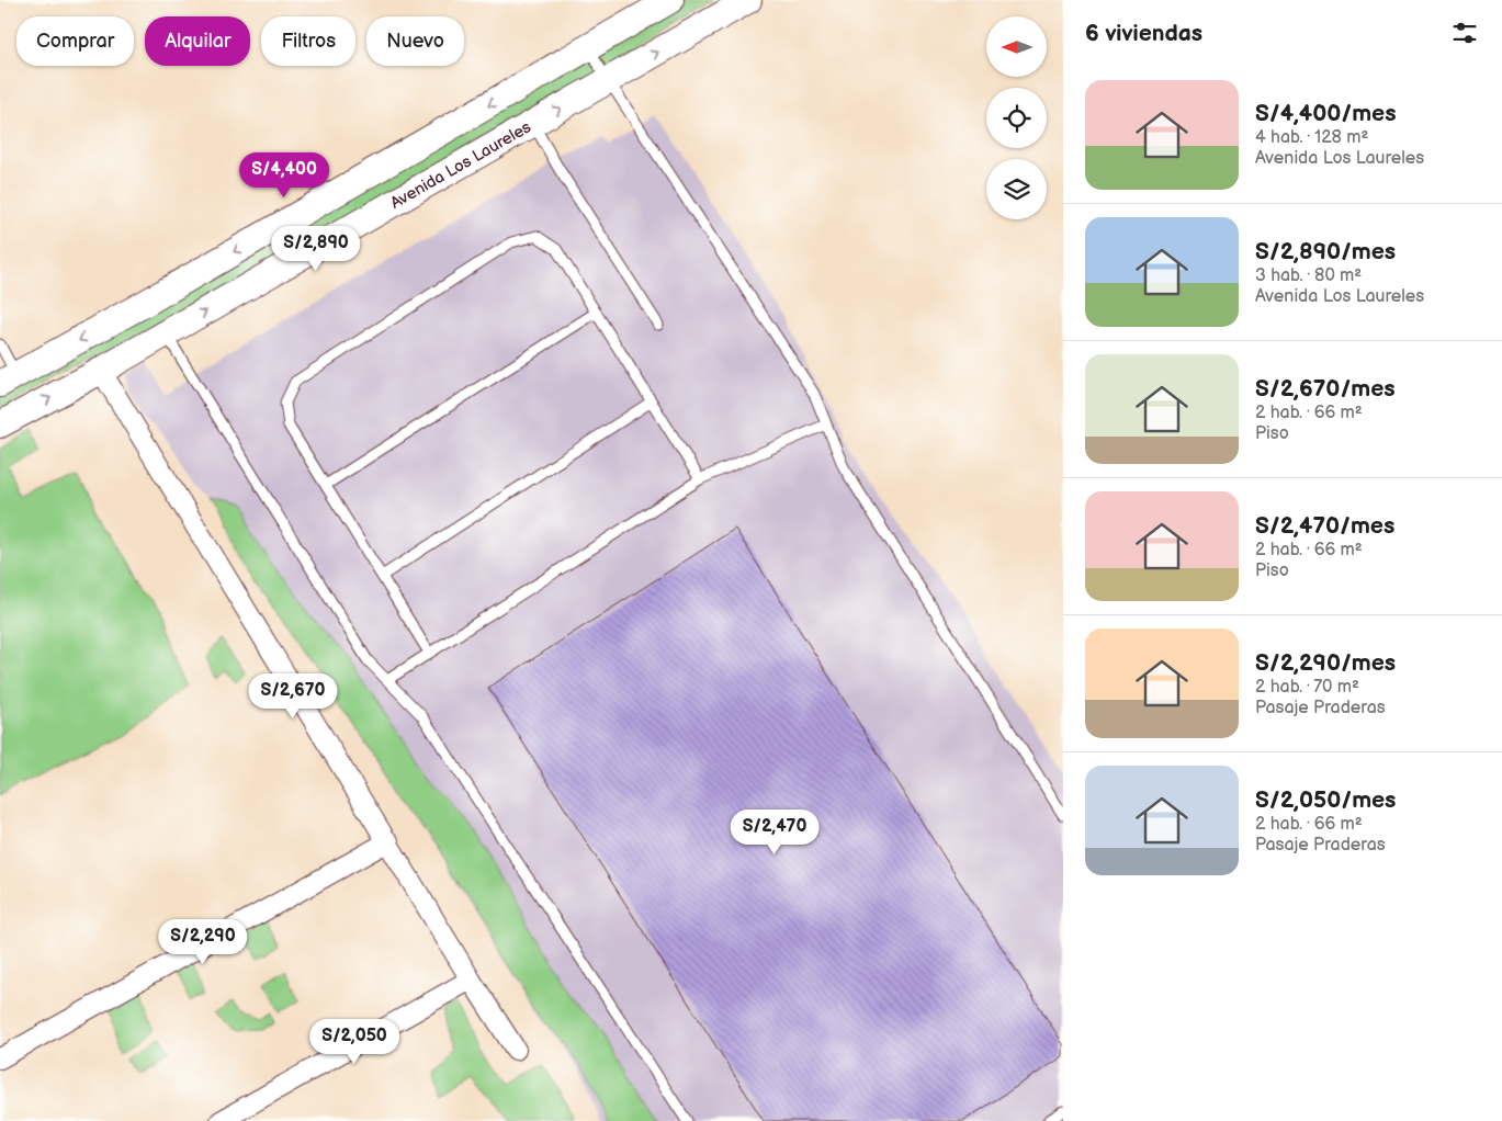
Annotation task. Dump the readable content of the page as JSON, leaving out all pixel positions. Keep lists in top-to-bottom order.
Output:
{
  "streets": {
    "street": ["Avenida Los Laureles"]
  },
  "north": "left",
  "page": {
    "heading": "6 viviendas",
    "chip": [
      "Comprar",
      "Alquilar",
      "Filtros",
      "Nuevo"
    ],
    "list": [
      {
        "name": "S/4,400/mes",
        "note": "4 hab. · 128 m² · Avenida Los Laureles"
      },
      {
        "name": "S/2,890/mes",
        "note": "3 hab. · 80 m² · Avenida Los Laureles"
      },
      {
        "name": "S/2,670/mes",
        "note": "2 hab. · 66 m² · Piso"
      },
      {
        "name": "S/2,470/mes",
        "note": "2 hab. · 66 m² · Piso"
      },
      {
        "name": "S/2,290/mes",
        "note": "2 hab. · 70 m² · Pasaje Praderas"
      },
      {
        "name": "S/2,050/mes",
        "note": "2 hab. · 66 m² · Pasaje Praderas"
      }
    ],
    "price": [
      "S/4,400",
      "S/2,890",
      "S/2,670",
      "S/2,470",
      "S/2,290",
      "S/2,050"
    ]
  }
}
